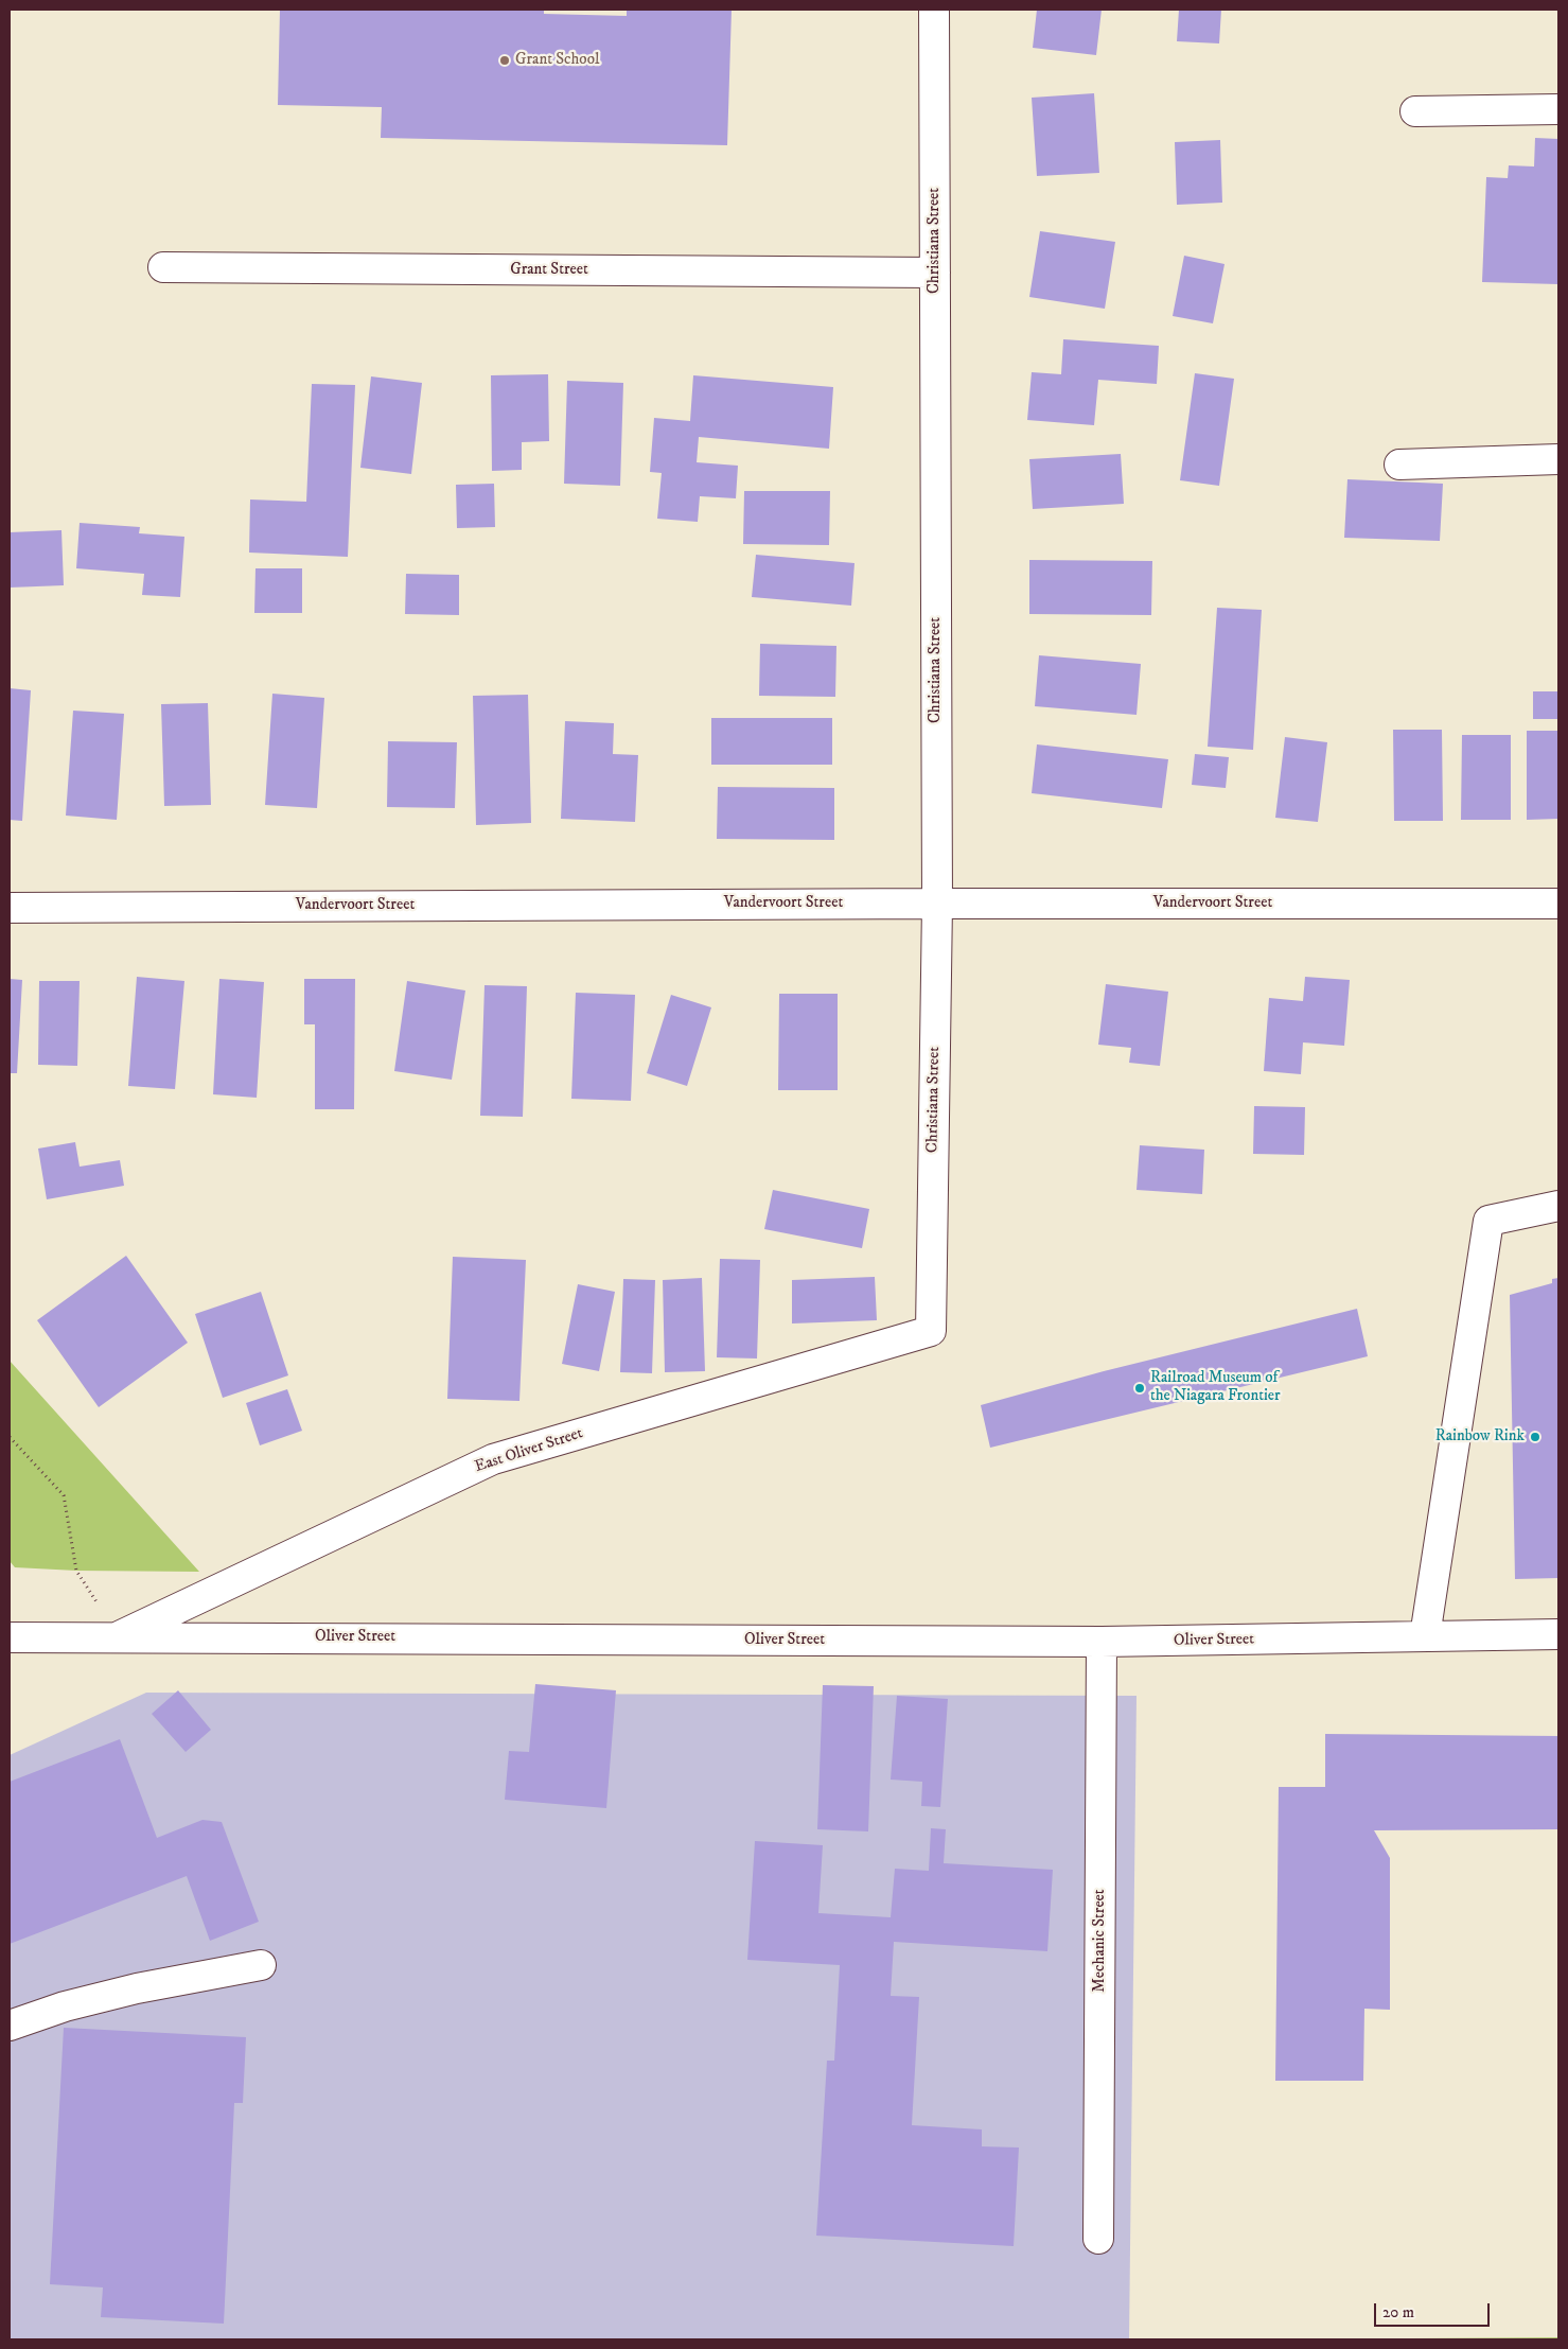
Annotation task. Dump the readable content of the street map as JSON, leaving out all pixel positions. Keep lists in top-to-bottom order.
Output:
{
  "streets": {
    "street": [
      "Christiana Street",
      "Grant Street",
      "Vandervoort Street",
      "East Oliver Street",
      "Oliver Street",
      "Mechanic Street"
    ]
  },
  "crossings": [
    ["Christiana Street", "Grant Street"],
    ["Christiana Street", "Vandervoort Street"],
    ["Christiana Street", "East Oliver Street"],
    ["East Oliver Street", "Oliver Street"],
    ["Oliver Street", "Mechanic Street"]
  ],
  "places": ["Grant School", "Railroad Museum of the Niagara Frontier", "Rainbow Rink"],
  "scale_bar": "20 m"
}
